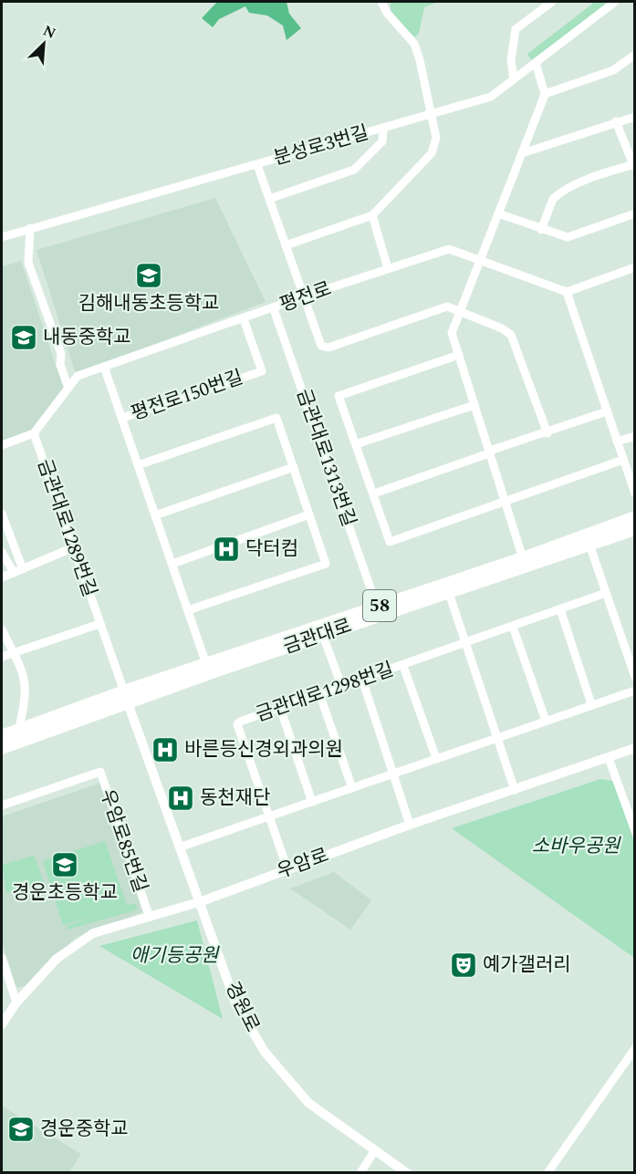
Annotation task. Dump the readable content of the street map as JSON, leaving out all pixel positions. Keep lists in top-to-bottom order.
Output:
{
  "streets": {
    "main road": ["58", "금관대로"],
    "street": [
      "분성로3번길",
      "평전로",
      "평전로150번길",
      "금관대로1313번길",
      "금관대로1289번길",
      "금관대로1298번길",
      "우암로85번길",
      "우암로",
      "경원로"
    ]
  },
  "crossings": [
    ["평전로", "평전로150번길"],
    ["평전로", "금관대로1313번길"],
    ["평전로", "금관대로1289번길"],
    ["금관대로1313번길", "금관대로"],
    ["금관대로1289번길", "금관대로"],
    ["금관대로1289번길", "경원로"],
    ["금관대로", "경원로"],
    ["금관대로1298번길", "우암로"],
    ["우암로85번길", "우암로"],
    ["우암로", "경원로"]
  ],
  "parks": ["소바우공원", "애기등공원"],
  "places": {
    "school or university": [
      "김해내동초등학교",
      "내동중학교",
      "경운초등학교",
      "경운중학교"
    ],
    "hospital": ["닥터컴", "바른등신경외과의원", "동천재단"],
    "theatre": ["예가갤러리"]
  },
  "north": "top right"
}
